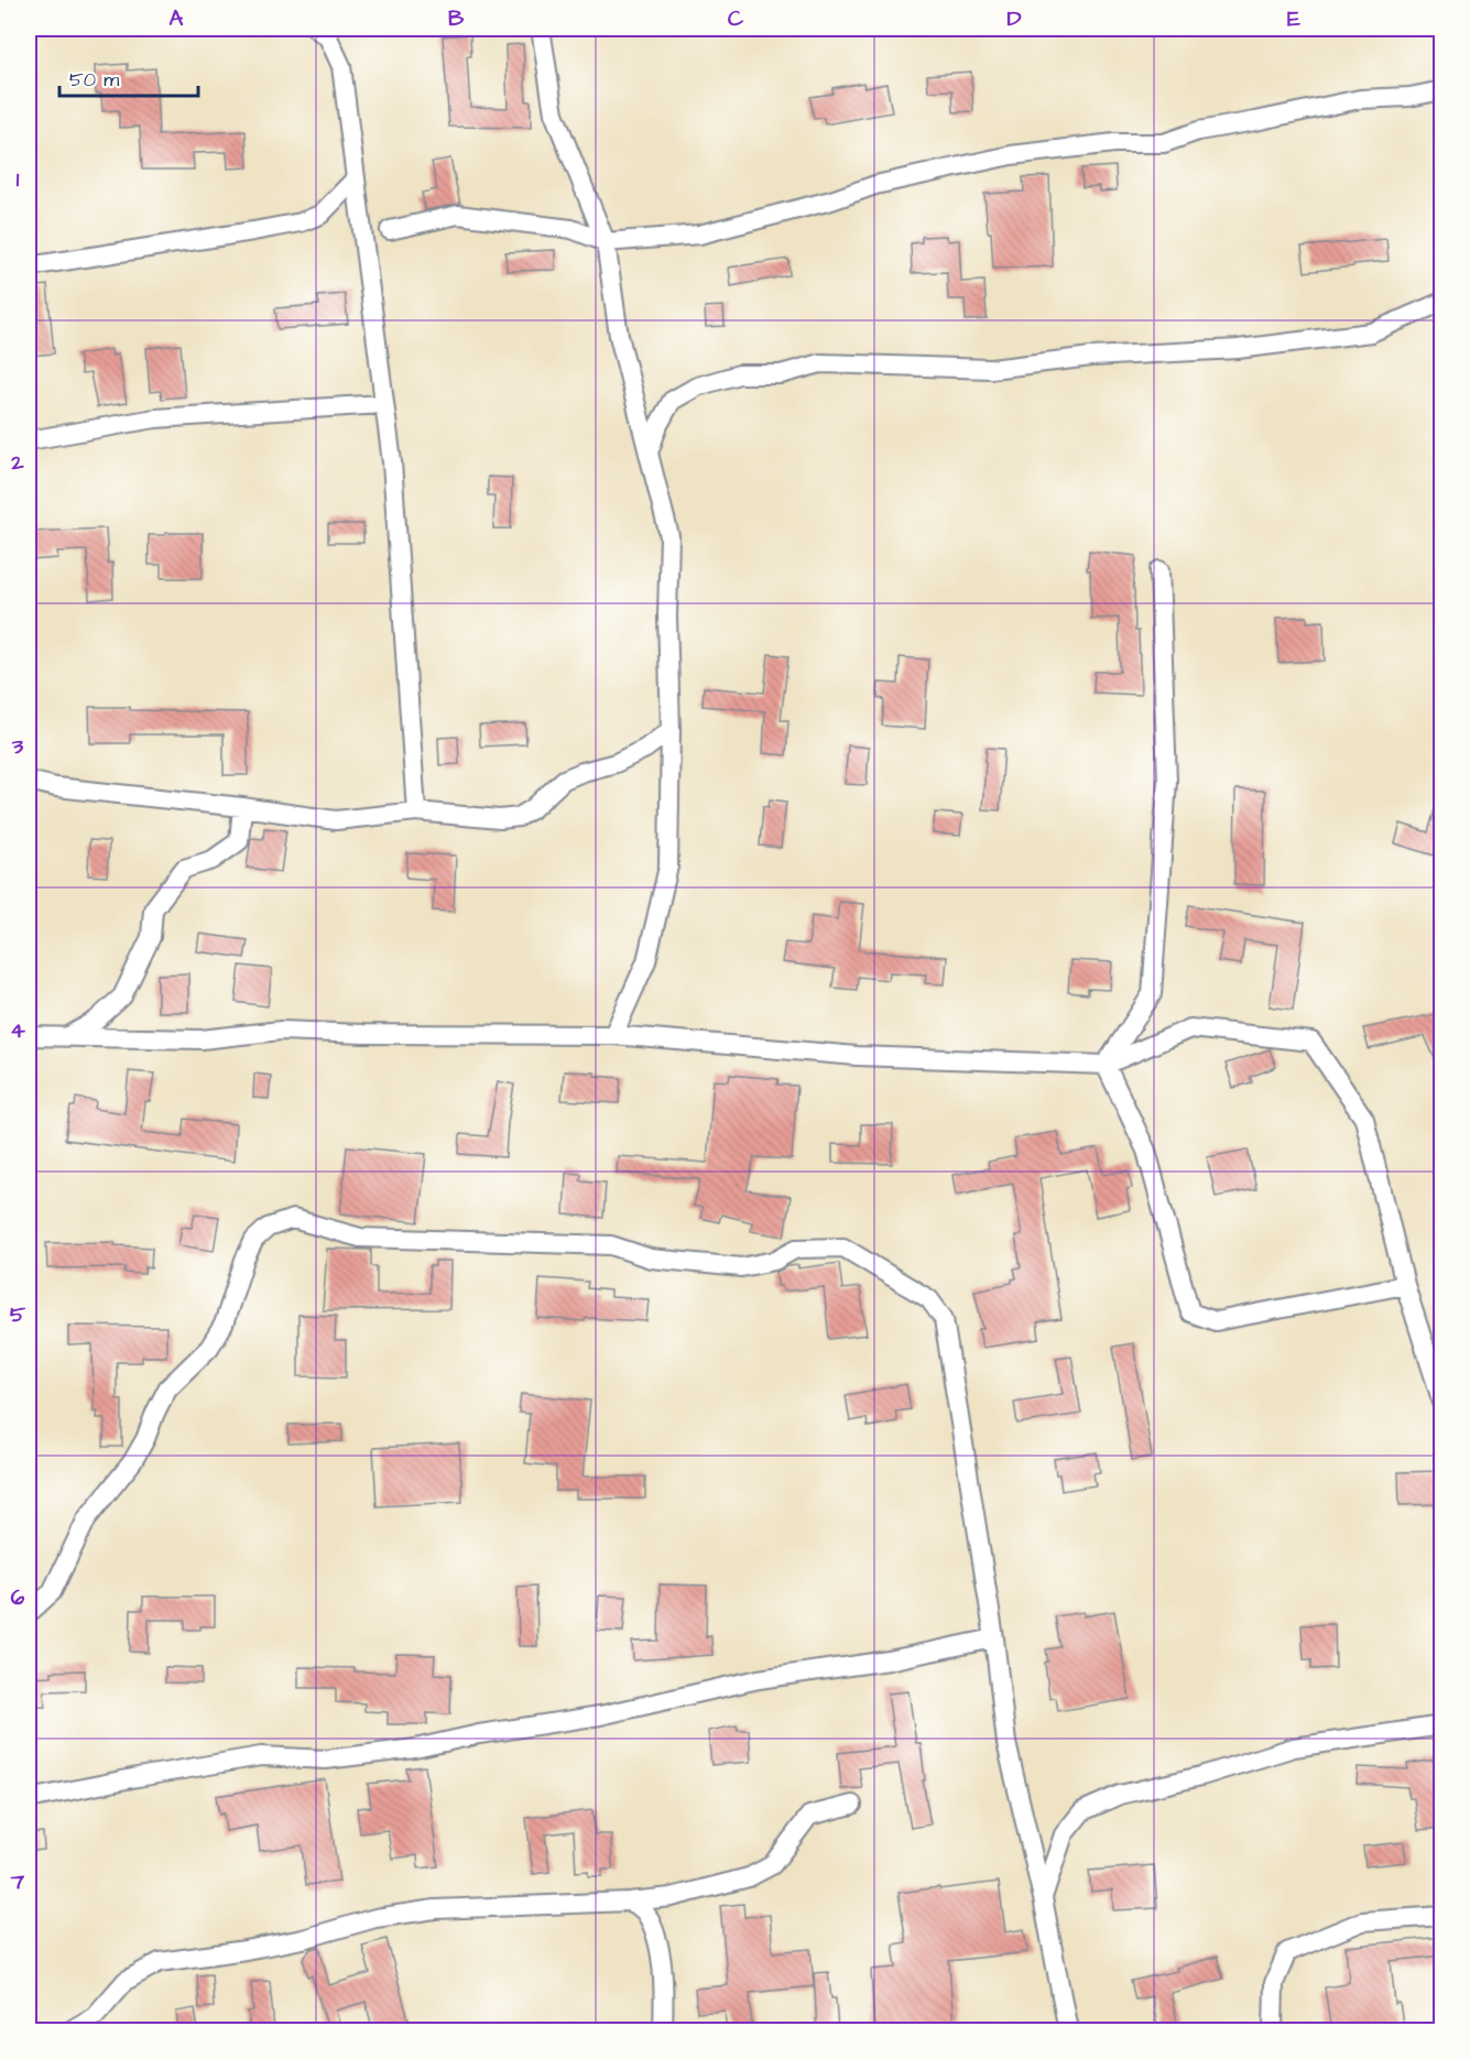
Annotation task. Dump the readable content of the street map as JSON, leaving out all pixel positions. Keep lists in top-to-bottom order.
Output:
{
  "scale_bar": "50 m",
  "grid": {
    "columns": [
      "A",
      "B",
      "C",
      "D",
      "E"
    ],
    "rows": [
      "1",
      "2",
      "3",
      "4",
      "5",
      "6",
      "7"
    ]
  }
}
